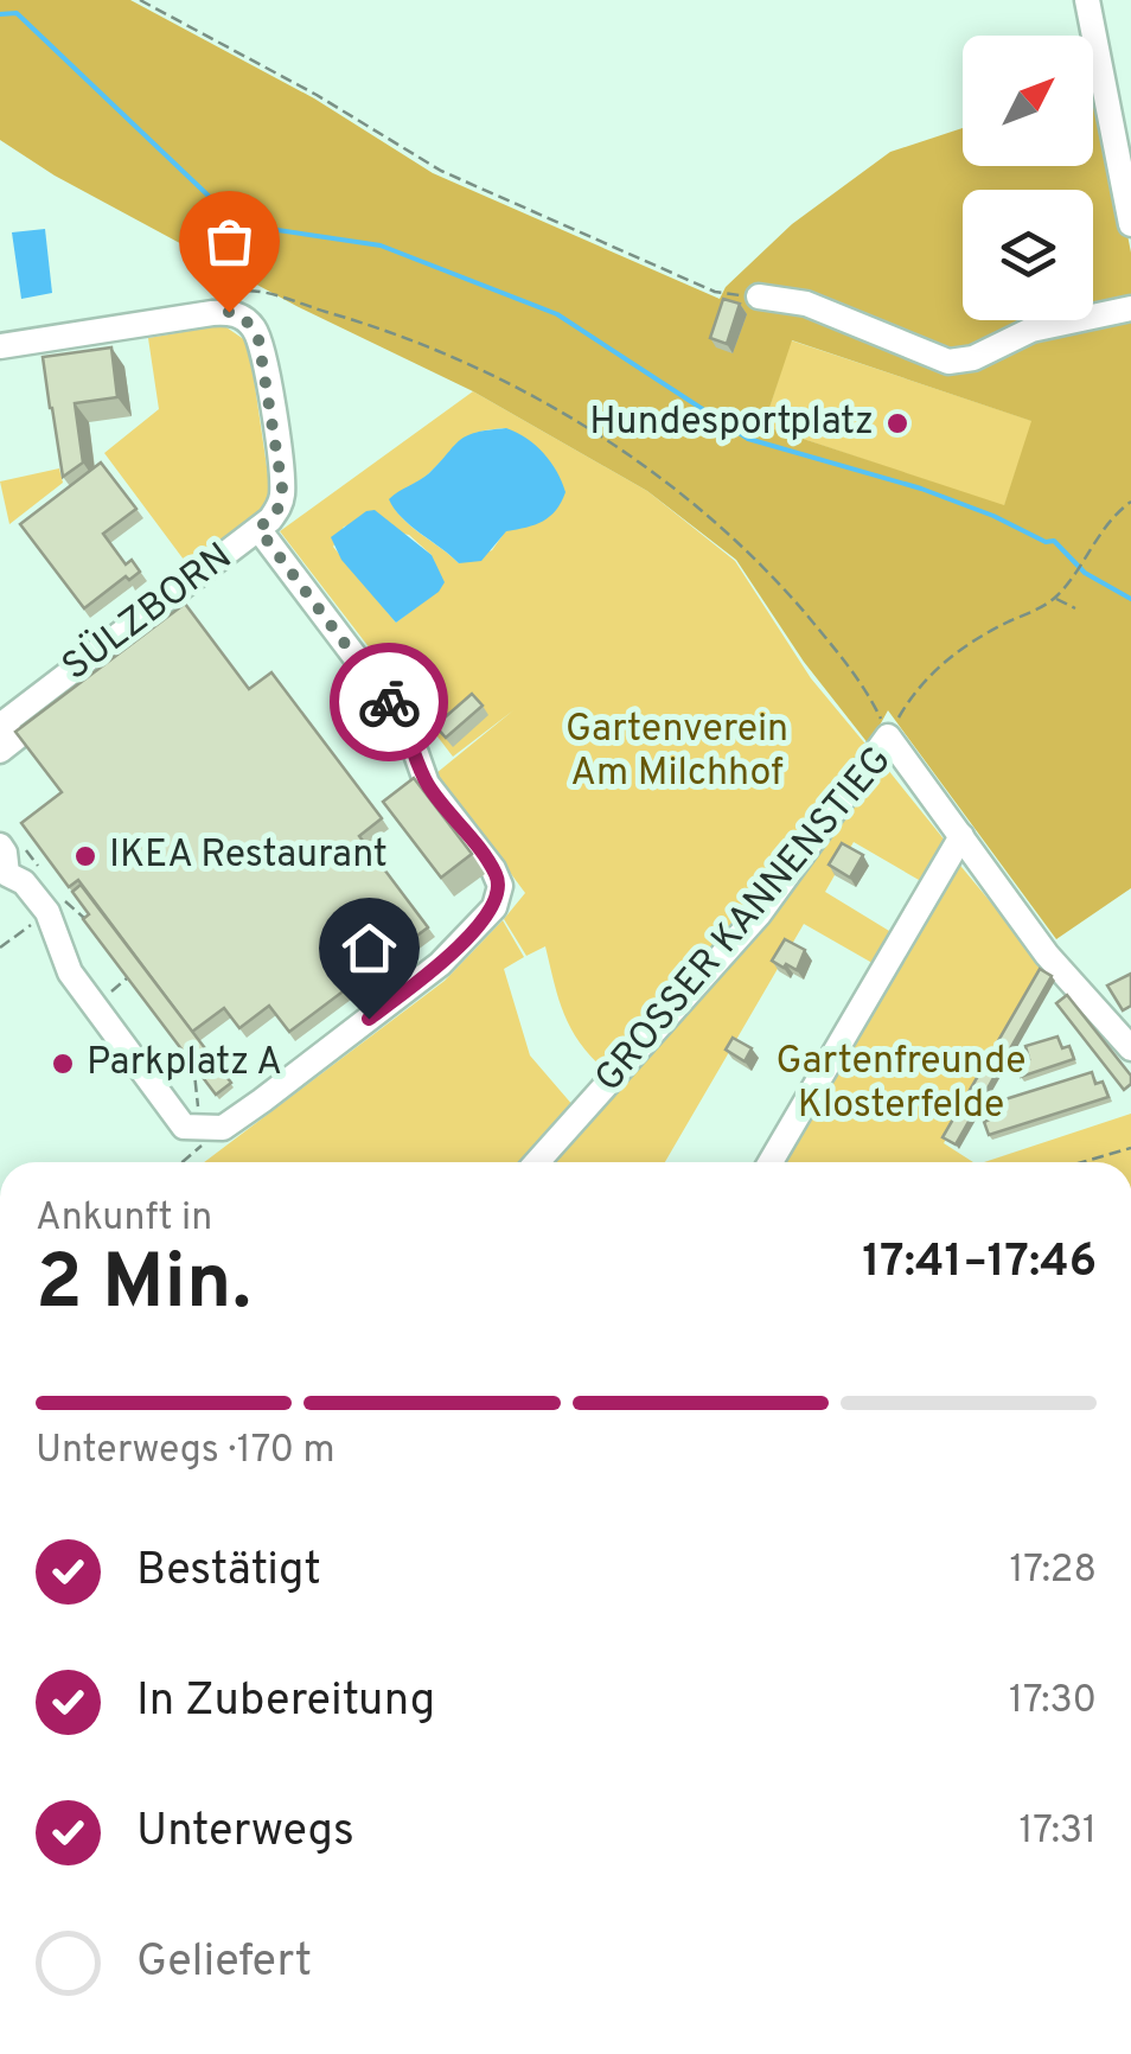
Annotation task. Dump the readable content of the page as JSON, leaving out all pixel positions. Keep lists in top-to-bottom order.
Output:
{
  "streets": {
    "street": ["SÜLZBORN", "GROSSER KANNENSTIEG"]
  },
  "parks": ["Gartenverein Am Milchhof", "Gartenfreunde Klosterfelde"],
  "places": ["Hundesportplatz", "IKEA Restaurant", "Parkplatz A"],
  "north": "top right",
  "page": {
    "heading": ["2 Min.", "Ankunft in", "17:41–17:46"],
    "bar": "Unterwegs · 170 m",
    "list": [
      ["Bestätigt", "17:28"],
      ["In Zubereitung", "17:30"],
      ["Unterwegs", "17:31"],
      "Geliefert"
    ]
  }
}
